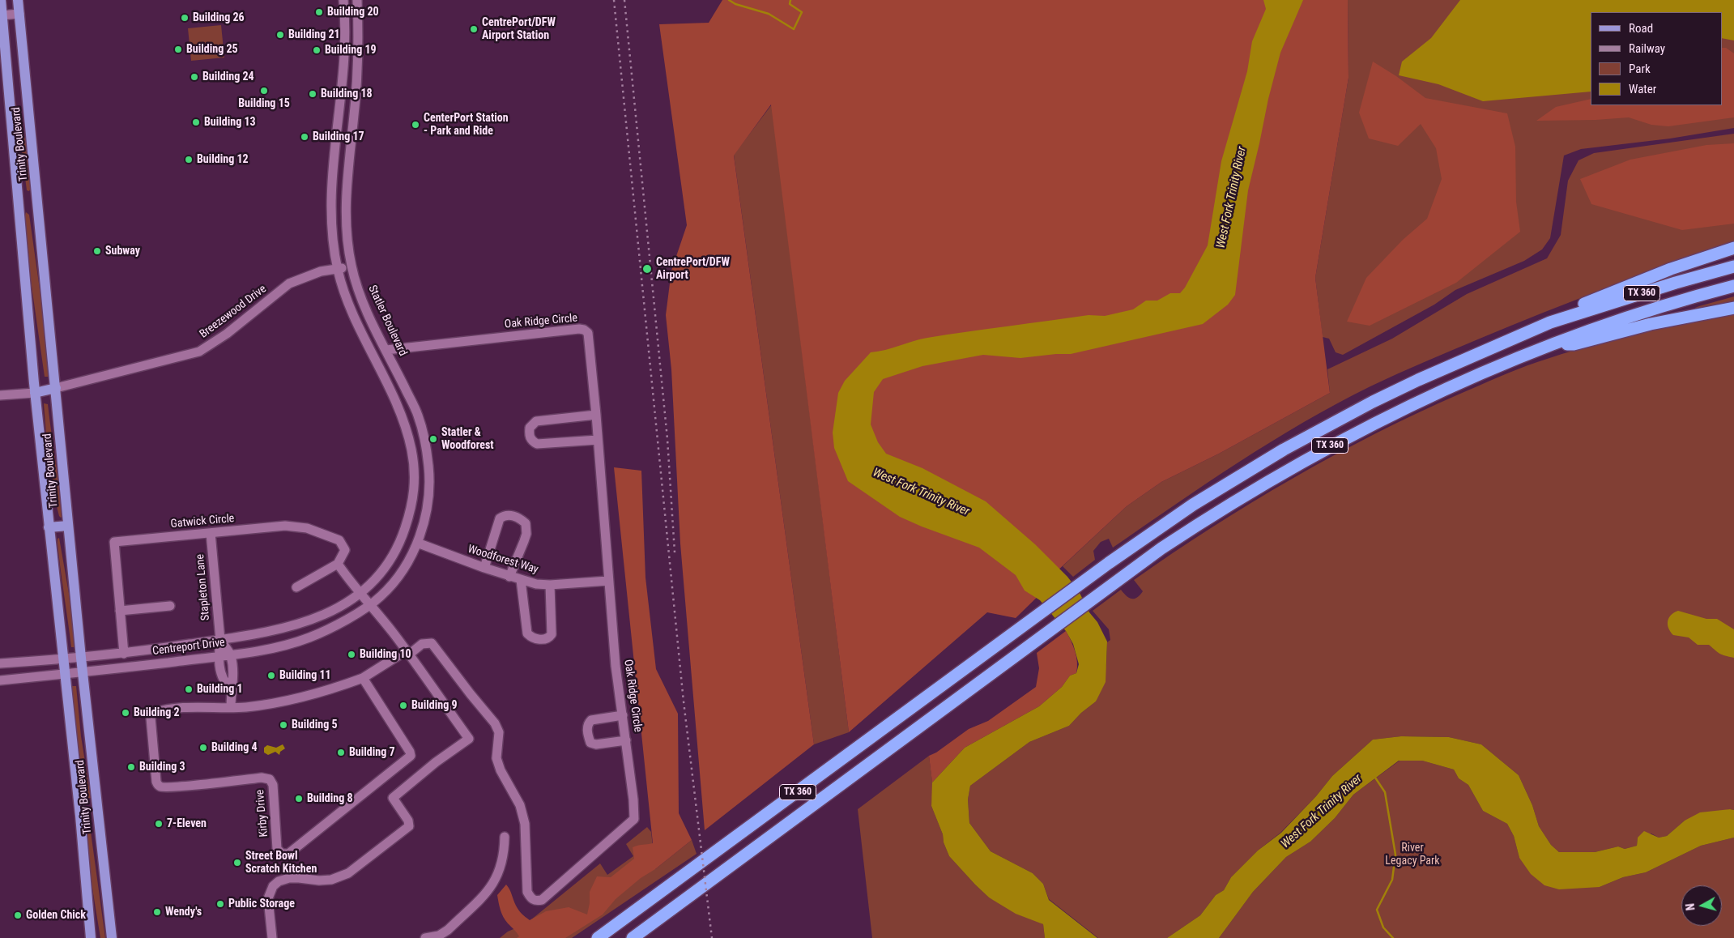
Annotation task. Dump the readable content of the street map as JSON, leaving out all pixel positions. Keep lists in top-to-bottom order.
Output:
{
  "streets": {
    "highway": ["TX 360"],
    "main road": ["Trinity Boulevard"],
    "street": [
      "Breezewood Drive",
      "Statler Boulevard",
      "Oak Ridge Circle",
      "Gatwick Circle",
      "Woodforest Way",
      "Stapleton Lane",
      "Centreport Drive",
      "Kirby Drive"
    ]
  },
  "crossings": [
    ["Trinity Boulevard", "Breezewood Drive"],
    ["Trinity Boulevard", "Centreport Drive"],
    ["Breezewood Drive", "Statler Boulevard"],
    ["Statler Boulevard", "Oak Ridge Circle"],
    ["Statler Boulevard", "Woodforest Way"],
    ["Statler Boulevard", "Centreport Drive"],
    ["Oak Ridge Circle", "Woodforest Way"],
    ["Oak Ridge Circle", "Kirby Drive"],
    ["Gatwick Circle", "Stapleton Lane"],
    ["Gatwick Circle", "Centreport Drive"],
    ["Stapleton Lane", "Centreport Drive"]
  ],
  "water": ["West Fork Trinity River"],
  "parks": ["River Legacy Park"],
  "places": [
    "Building 20",
    "Building 26",
    "CentrePort/DFW Airport Station",
    "Building 21",
    "Building 25",
    "Building 19",
    "Building 24",
    "Building 15",
    "Building 18",
    "Building 13",
    "CenterPort Station - Park and Ride",
    "Building 17",
    "Building 12",
    "Subway",
    "CentrePort/DFW Airport",
    "Statler & Woodforest",
    "Building 10",
    "Building 11",
    "Building 1",
    "Building 9",
    "Building 2",
    "Building 5",
    "Building 4",
    "Building 7",
    "Building 3",
    "Building 8",
    "7-Eleven",
    "Street Bowl Scratch Kitchen",
    "Public Storage",
    "Wendy's",
    "Golden Chick"
  ],
  "legend": [
    "Road",
    "Railway",
    "Park",
    "Water"
  ],
  "north": "left"
}
